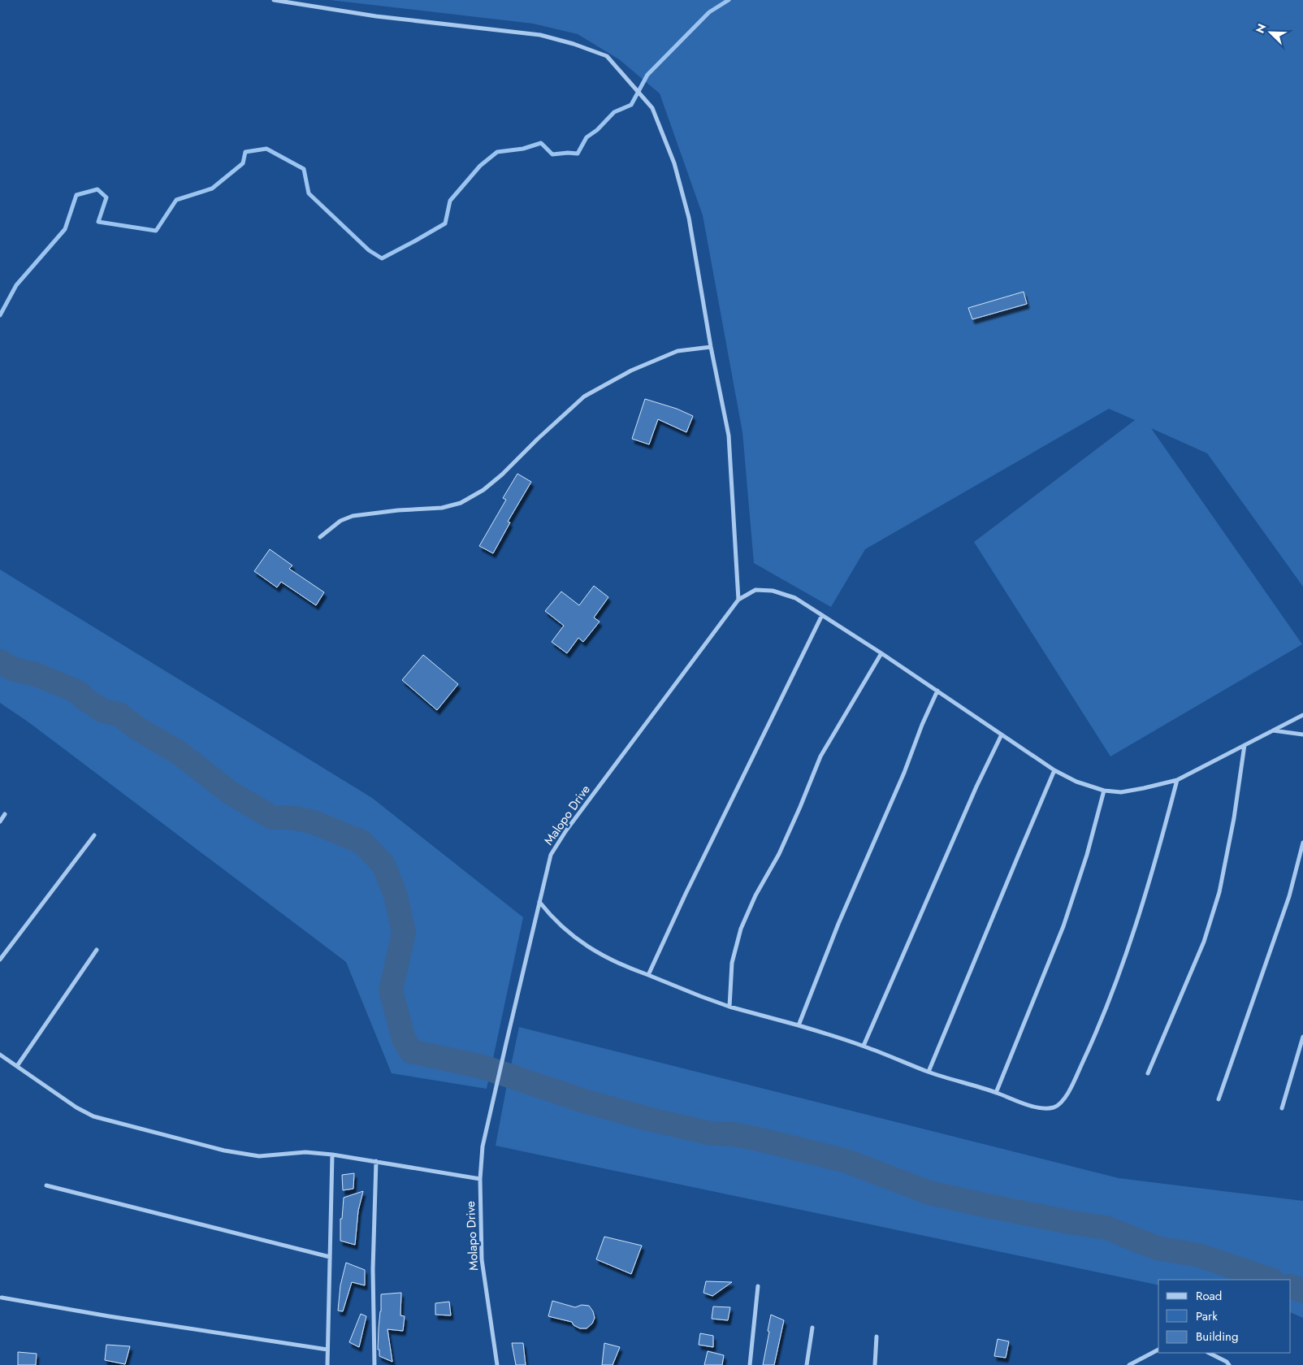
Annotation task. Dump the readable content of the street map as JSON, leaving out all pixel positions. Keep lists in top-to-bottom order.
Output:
{
  "streets": {
    "street": ["Malopo Drive", "Molapo Drive"]
  },
  "crossings": [
    ["Malopo Drive", "Molapo Drive"]
  ],
  "legend": ["Road", "Park", "Building"],
  "north": "top left"
}
